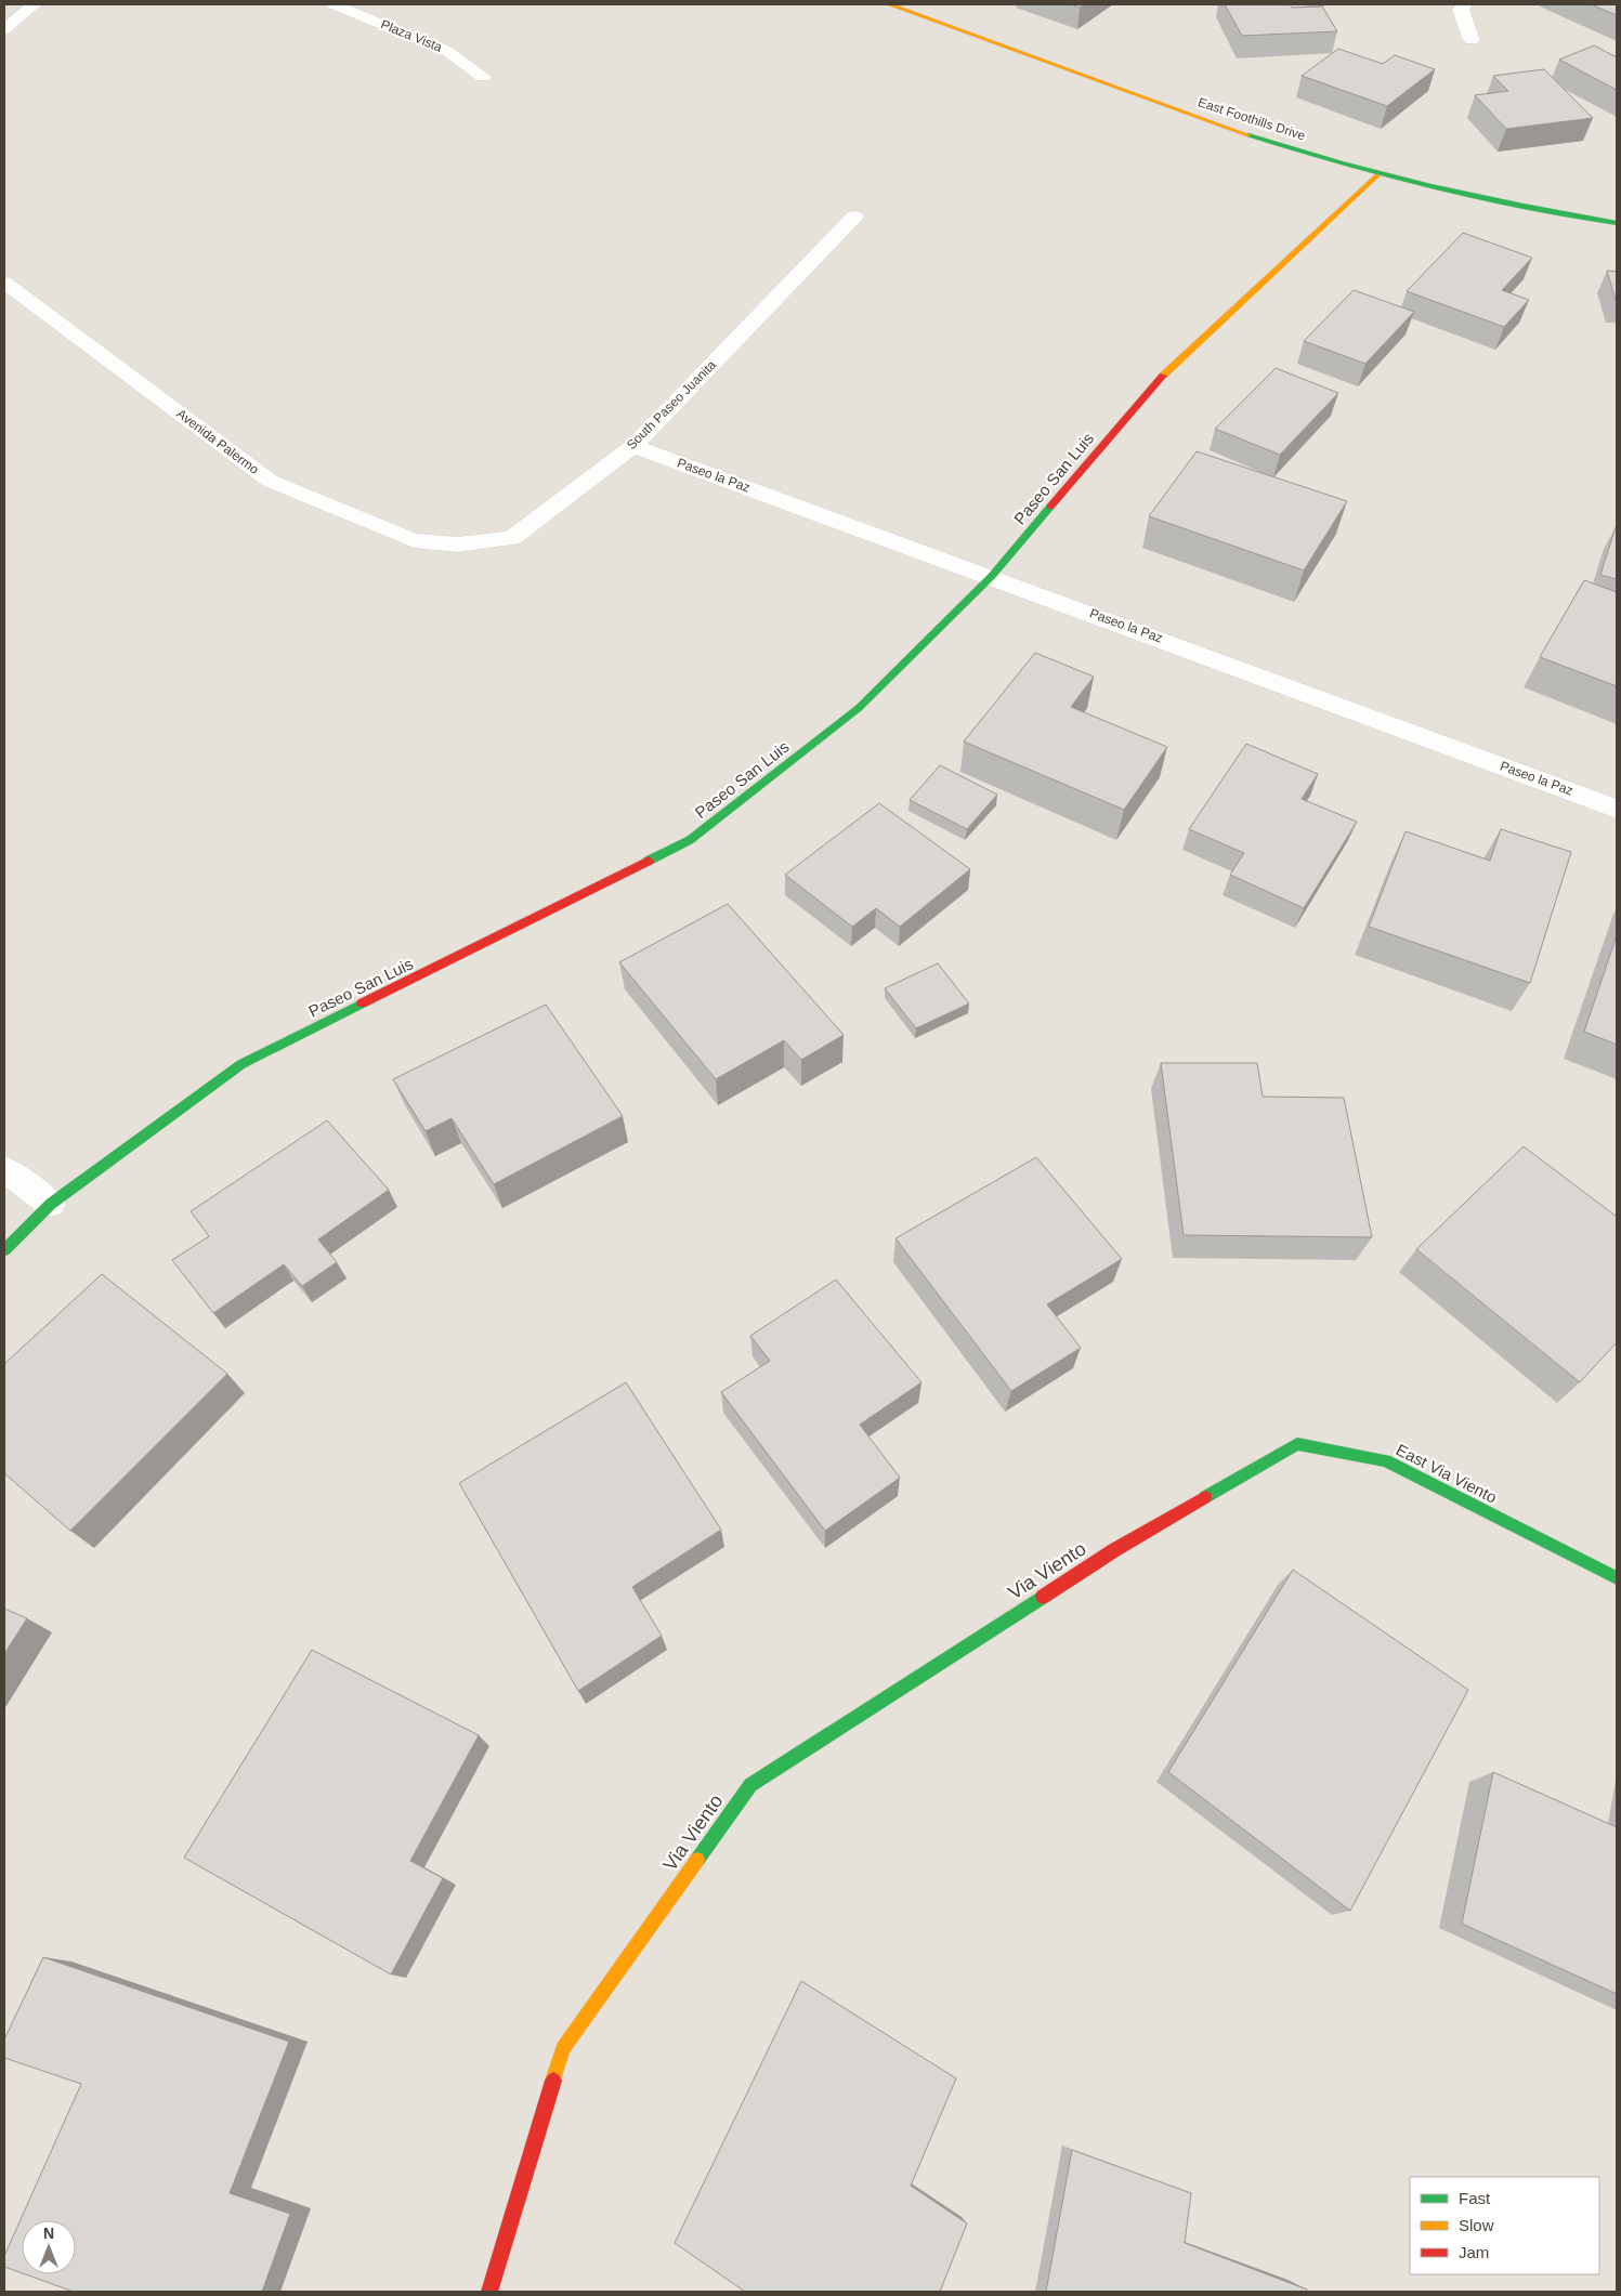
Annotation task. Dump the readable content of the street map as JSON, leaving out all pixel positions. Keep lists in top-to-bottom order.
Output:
{
  "streets": {
    "street": [
      "Plaza Vista",
      "East Foothills Drive",
      "South Paseo Juanita",
      "Avenida Palermo",
      "Paseo la Paz",
      "Paseo San Luis",
      "East Via Viento",
      "Via Viento"
    ]
  },
  "crossings": [
    ["East Foothills Drive", "Paseo San Luis"],
    ["South Paseo Juanita", "Avenida Palermo"],
    ["South Paseo Juanita", "Paseo la Paz"],
    ["Paseo la Paz", "Paseo San Luis"],
    ["East Via Viento", "Via Viento"]
  ],
  "legend": ["Fast", "Slow", "Jam"],
  "north": "top"
}
